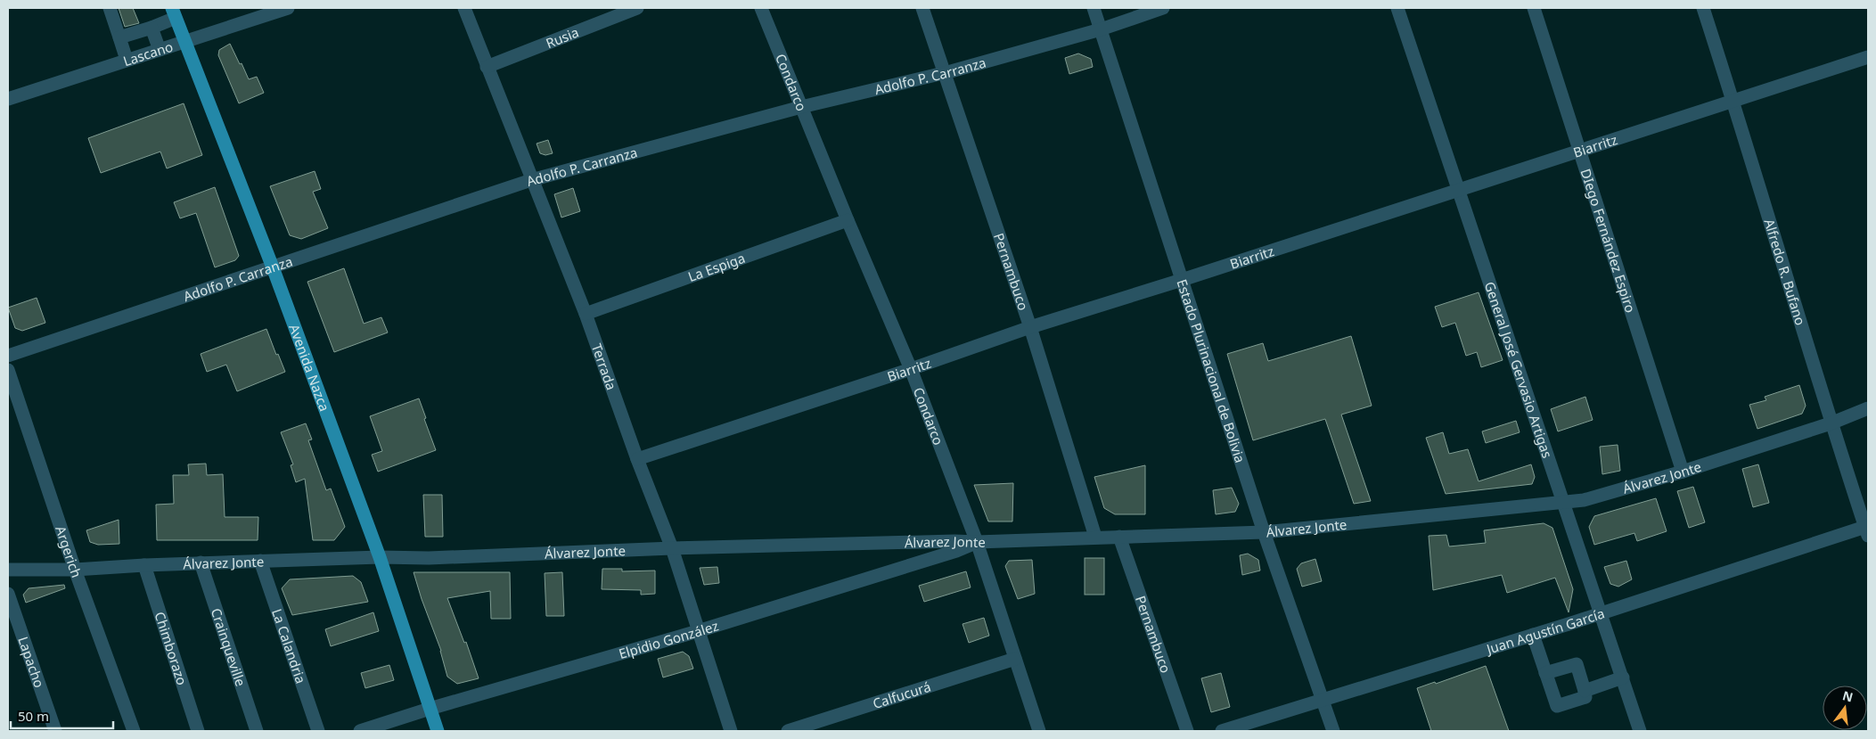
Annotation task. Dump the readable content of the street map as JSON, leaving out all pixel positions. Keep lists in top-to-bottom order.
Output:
{
  "streets": {
    "main road": ["Avenida Nazca"],
    "street": [
      "Rusia",
      "Lascano",
      "Adolfo P. Carranza",
      "Condarco",
      "Biarritz",
      "DIego Fernández Espiro",
      "La Espiga",
      "Pernambuco",
      "Alfredo R. Bufano",
      "Terrada",
      "Estado Plurinacional de Bolivia",
      "General José Gervasio Artigas",
      "Álvarez Jonte",
      "Argerich",
      "Juan Agustín García",
      "Elpidio González",
      "La Calandria",
      "Crainqueville",
      "Chimborazo",
      "Lapacho",
      "Calfucurá"
    ]
  },
  "crossings": [
    ["Rusia", "Terrada"],
    ["Lascano", "Avenida Nazca"],
    ["Adolfo P. Carranza", "Condarco"],
    ["Adolfo P. Carranza", "Pernambuco"],
    ["Adolfo P. Carranza", "Terrada"],
    ["Adolfo P. Carranza", "Avenida Nazca"],
    ["Adolfo P. Carranza", "Estado Plurinacional de Bolivia"],
    ["Condarco", "Biarritz"],
    ["Condarco", "La Espiga"],
    ["Condarco", "Álvarez Jonte"],
    ["Condarco", "Elpidio González"],
    ["Condarco", "Calfucurá"],
    ["Biarritz", "DIego Fernández Espiro"],
    ["Biarritz", "Pernambuco"],
    ["Biarritz", "Alfredo R. Bufano"],
    ["Biarritz", "Terrada"],
    ["Biarritz", "Estado Plurinacional de Bolivia"],
    ["Biarritz", "General José Gervasio Artigas"],
    ["DIego Fernández Espiro", "Álvarez Jonte"],
    ["La Espiga", "Terrada"],
    ["Pernambuco", "Álvarez Jonte"],
    ["Alfredo R. Bufano", "Álvarez Jonte"],
    ["Alfredo R. Bufano", "Juan Agustín García"],
    ["Terrada", "Álvarez Jonte"],
    ["Terrada", "Elpidio González"],
    ["Avenida Nazca", "Álvarez Jonte"],
    ["Avenida Nazca", "Elpidio González"],
    ["Estado Plurinacional de Bolivia", "Álvarez Jonte"],
    ["Estado Plurinacional de Bolivia", "Juan Agustín García"],
    ["General José Gervasio Artigas", "Álvarez Jonte"],
    ["General José Gervasio Artigas", "Juan Agustín García"],
    ["Álvarez Jonte", "Argerich"],
    ["Álvarez Jonte", "Elpidio González"],
    ["Álvarez Jonte", "La Calandria"],
    ["Álvarez Jonte", "Crainqueville"],
    ["Álvarez Jonte", "Chimborazo"]
  ],
  "scale_bar": "50 m",
  "north": "top"
}
